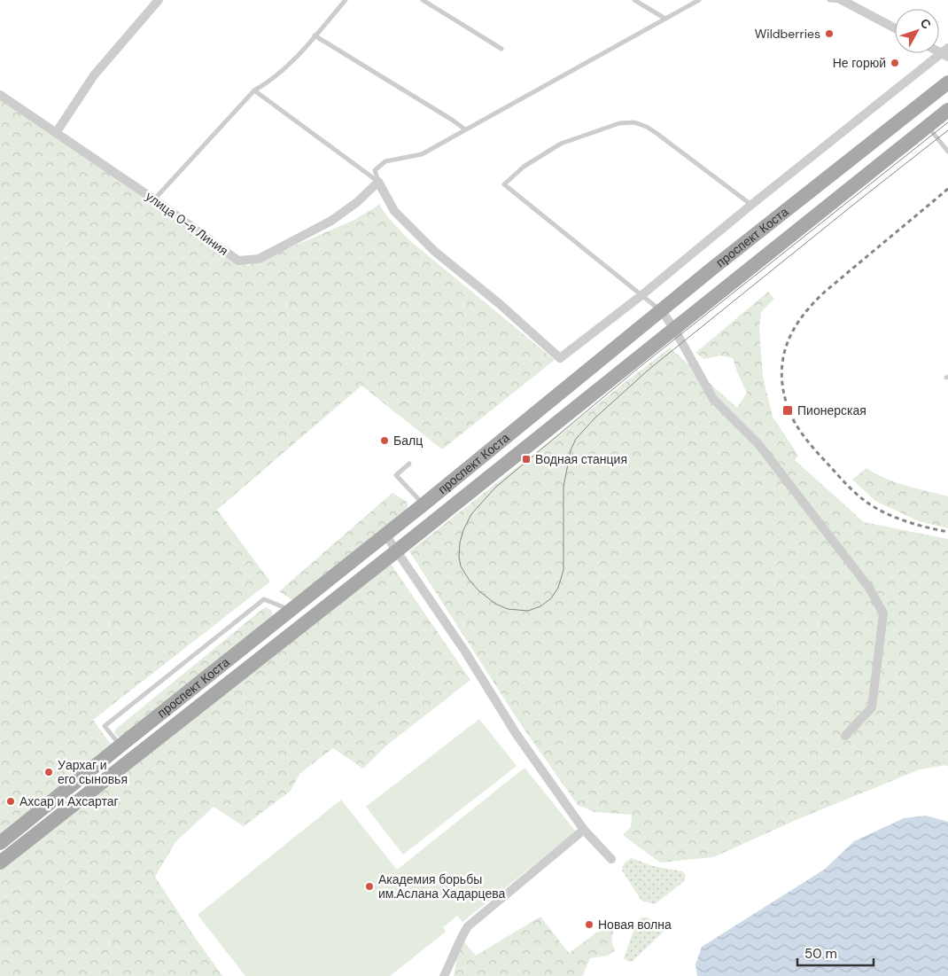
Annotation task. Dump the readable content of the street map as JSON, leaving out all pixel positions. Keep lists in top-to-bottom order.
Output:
{
  "streets": {
    "main road": ["проспект Коста"],
    "street": ["улица 0-я Линия"]
  },
  "places": {
    "other": [
      "Wildberries",
      "Не горюй",
      "Балц",
      "Уархаг и его сыновья",
      "Ахсар и Ахсартаг",
      "Академия борьбы им.Аслана Хадарцева",
      "Новая волна"
    ],
    "transit": ["Пионерская", "Водная станция"]
  },
  "scale_bar": "50 m",
  "north": "top right"
}
